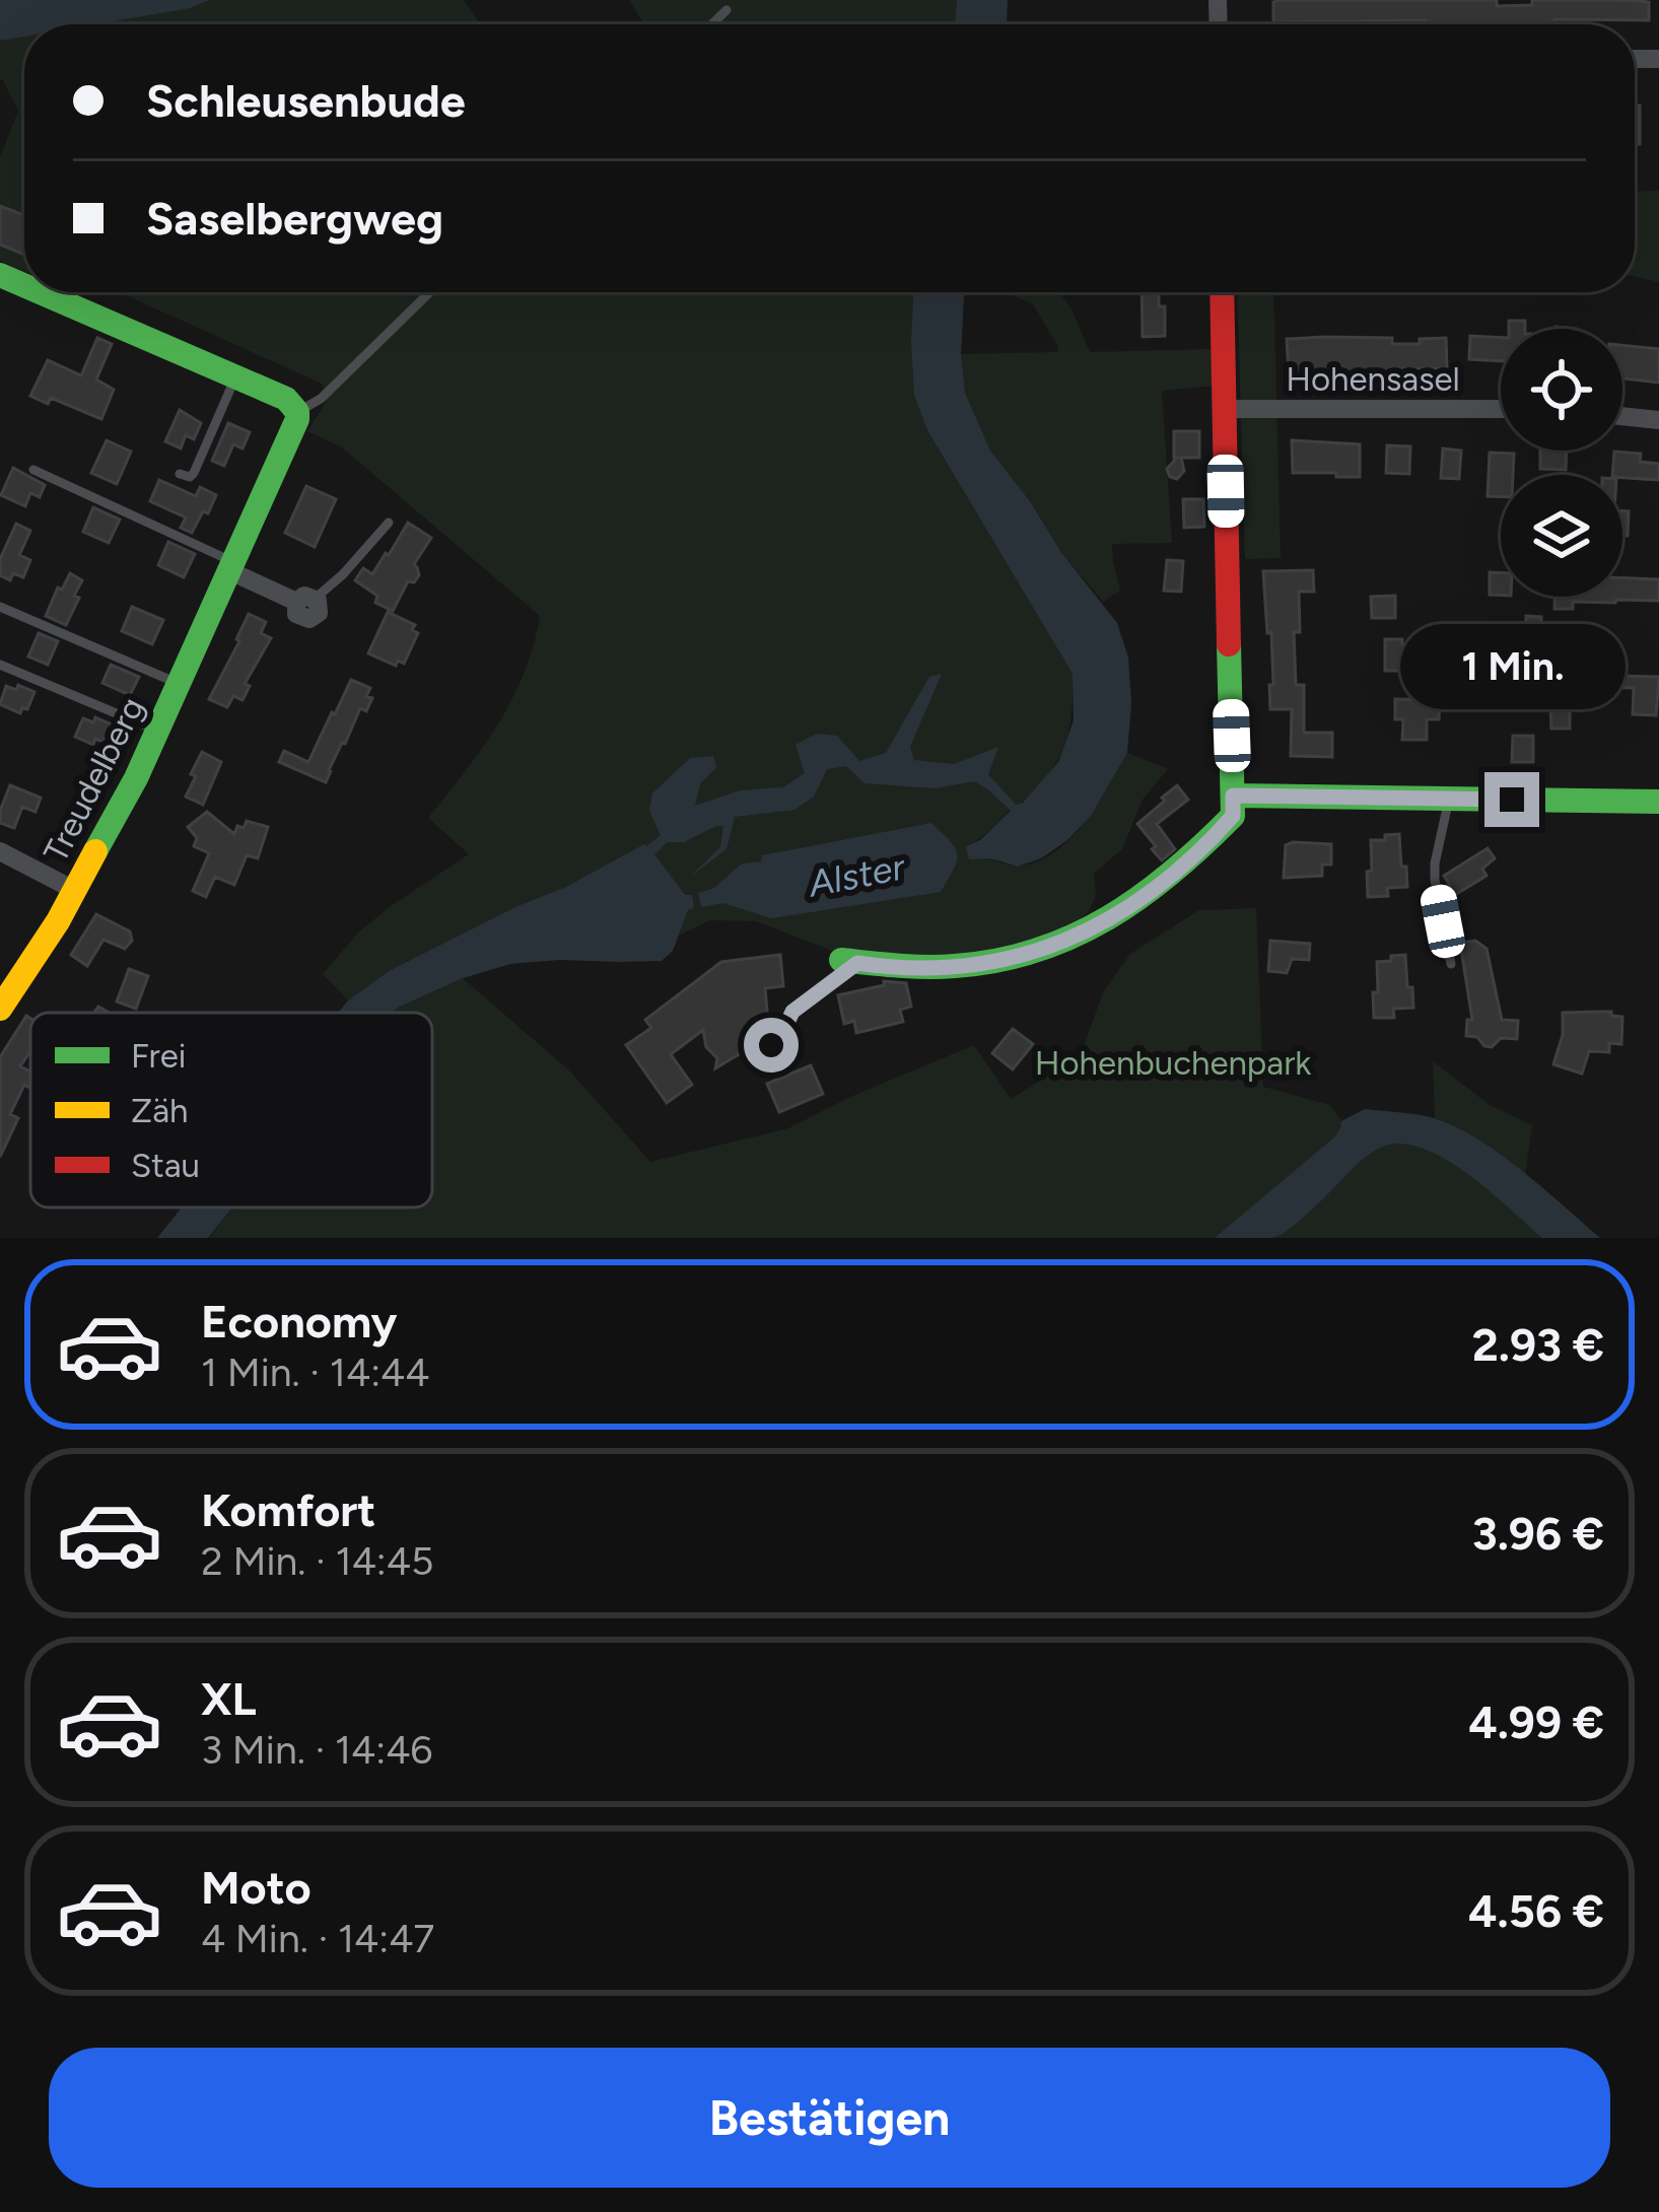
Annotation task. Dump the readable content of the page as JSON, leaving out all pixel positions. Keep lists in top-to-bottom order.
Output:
{
  "streets": {
    "street": ["Hohensasel", "Treudelberg"]
  },
  "water": ["Alster"],
  "parks": ["Hohenbuchenpark"],
  "legend": ["Frei", "Zäh", "Stau"],
  "page": {
    "banner": ["Schleusenbude", "Saselbergweg"],
    "bubble": "1 Min.",
    "list": [
      {
        "name": "Economy",
        "note": "1 Min. · 14:44",
        "value": "2.93 €"
      },
      {
        "name": "Komfort",
        "note": "2 Min. · 14:45",
        "value": "3.96 €"
      },
      {
        "name": "XL",
        "note": "3 Min. · 14:46",
        "value": "4.99 €"
      },
      {
        "name": "Moto",
        "note": "4 Min. · 14:47",
        "value": "4.56 €"
      }
    ],
    "buttons": "Bestätigen"
  }
}
